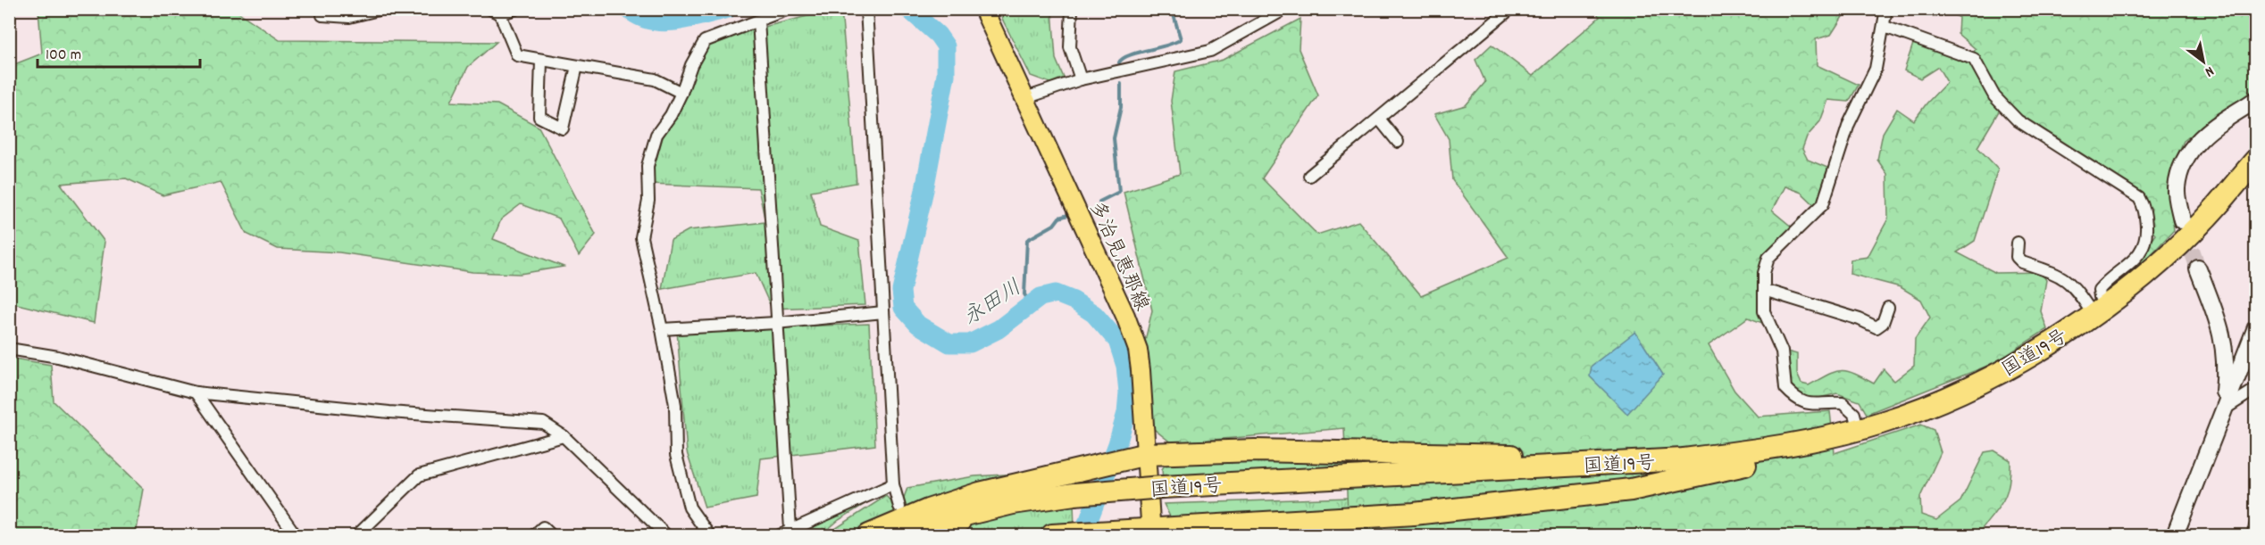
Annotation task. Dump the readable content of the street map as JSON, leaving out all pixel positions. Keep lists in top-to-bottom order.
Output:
{
  "streets": {
    "highway": ["国道19号"],
    "main road": ["多治見恵那線"]
  },
  "water": ["永田川"],
  "scale_bar": "100 m",
  "north": "bottom right"
}
